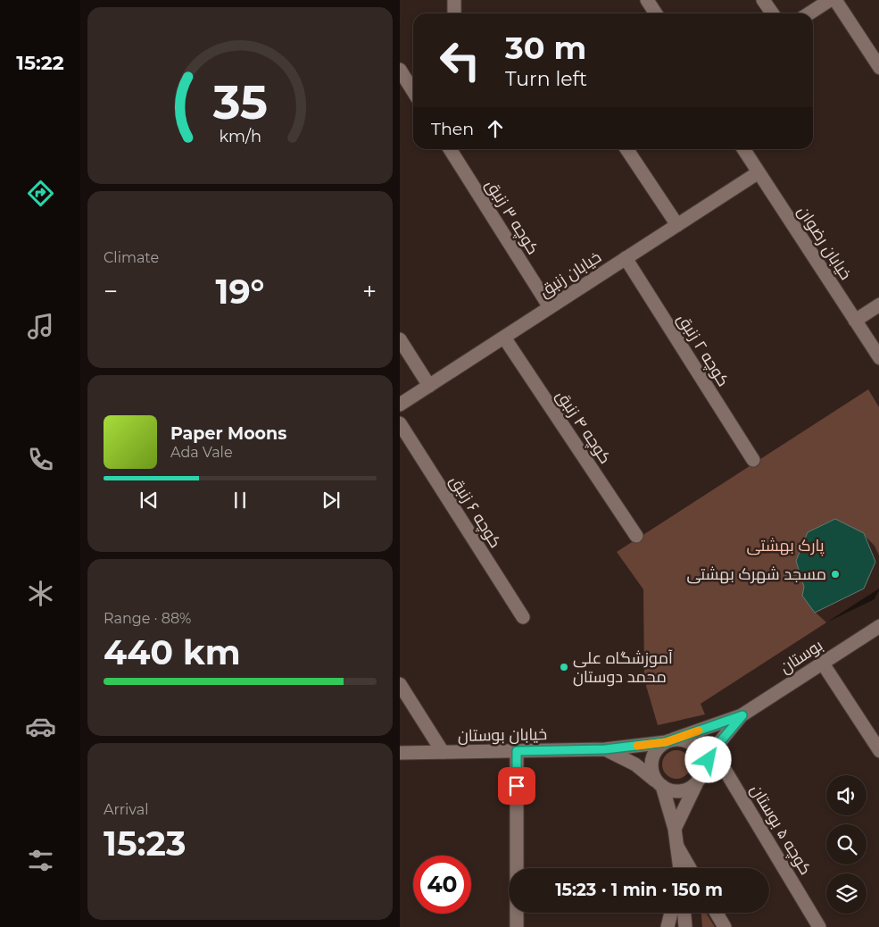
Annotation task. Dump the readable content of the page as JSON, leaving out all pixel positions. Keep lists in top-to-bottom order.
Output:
{
  "streets": {
    "street": [
      "کوچه ۳ زنبق",
      "خیابان رضوان",
      "خیابان زنبق",
      "کوچه ۲ زنبق",
      "کوچه ۴ زنبق",
      "کوچه ۶ زنبق",
      "بوستان",
      "خیابان بوستان",
      "کوچه ۵ بوستان"
    ]
  },
  "crossings": [
    ["کوچه ۳ زنبق", "خیابان زنبق"],
    ["خیابان رضوان", "خیابان زنبق"],
    ["خیابان زنبق", "کوچه ۲ زنبق"],
    ["خیابان زنبق", "کوچه ۴ زنبق"]
  ],
  "parks": ["پارک بهشتی"],
  "places": ["مسجد شهرک بهشتی", "آموزشگاه علی محمد دوستان"],
  "page": {
    "tabs": "15:22",
    "turn": ["30 m", "Turn left"],
    "then": "Then",
    "tile": [
      "Climate",
      ["Range · 88%", "440 km"],
      ["Arrival", "15:23"]
    ],
    "heat": ["−", "19°", "+"],
    "song": ["Paper Moons", "Ada Vale"],
    "limit": "40",
    "trip": "15:23 · 1 min · 150 m",
    "gauge": ["35", "km/h"]
  }
}
